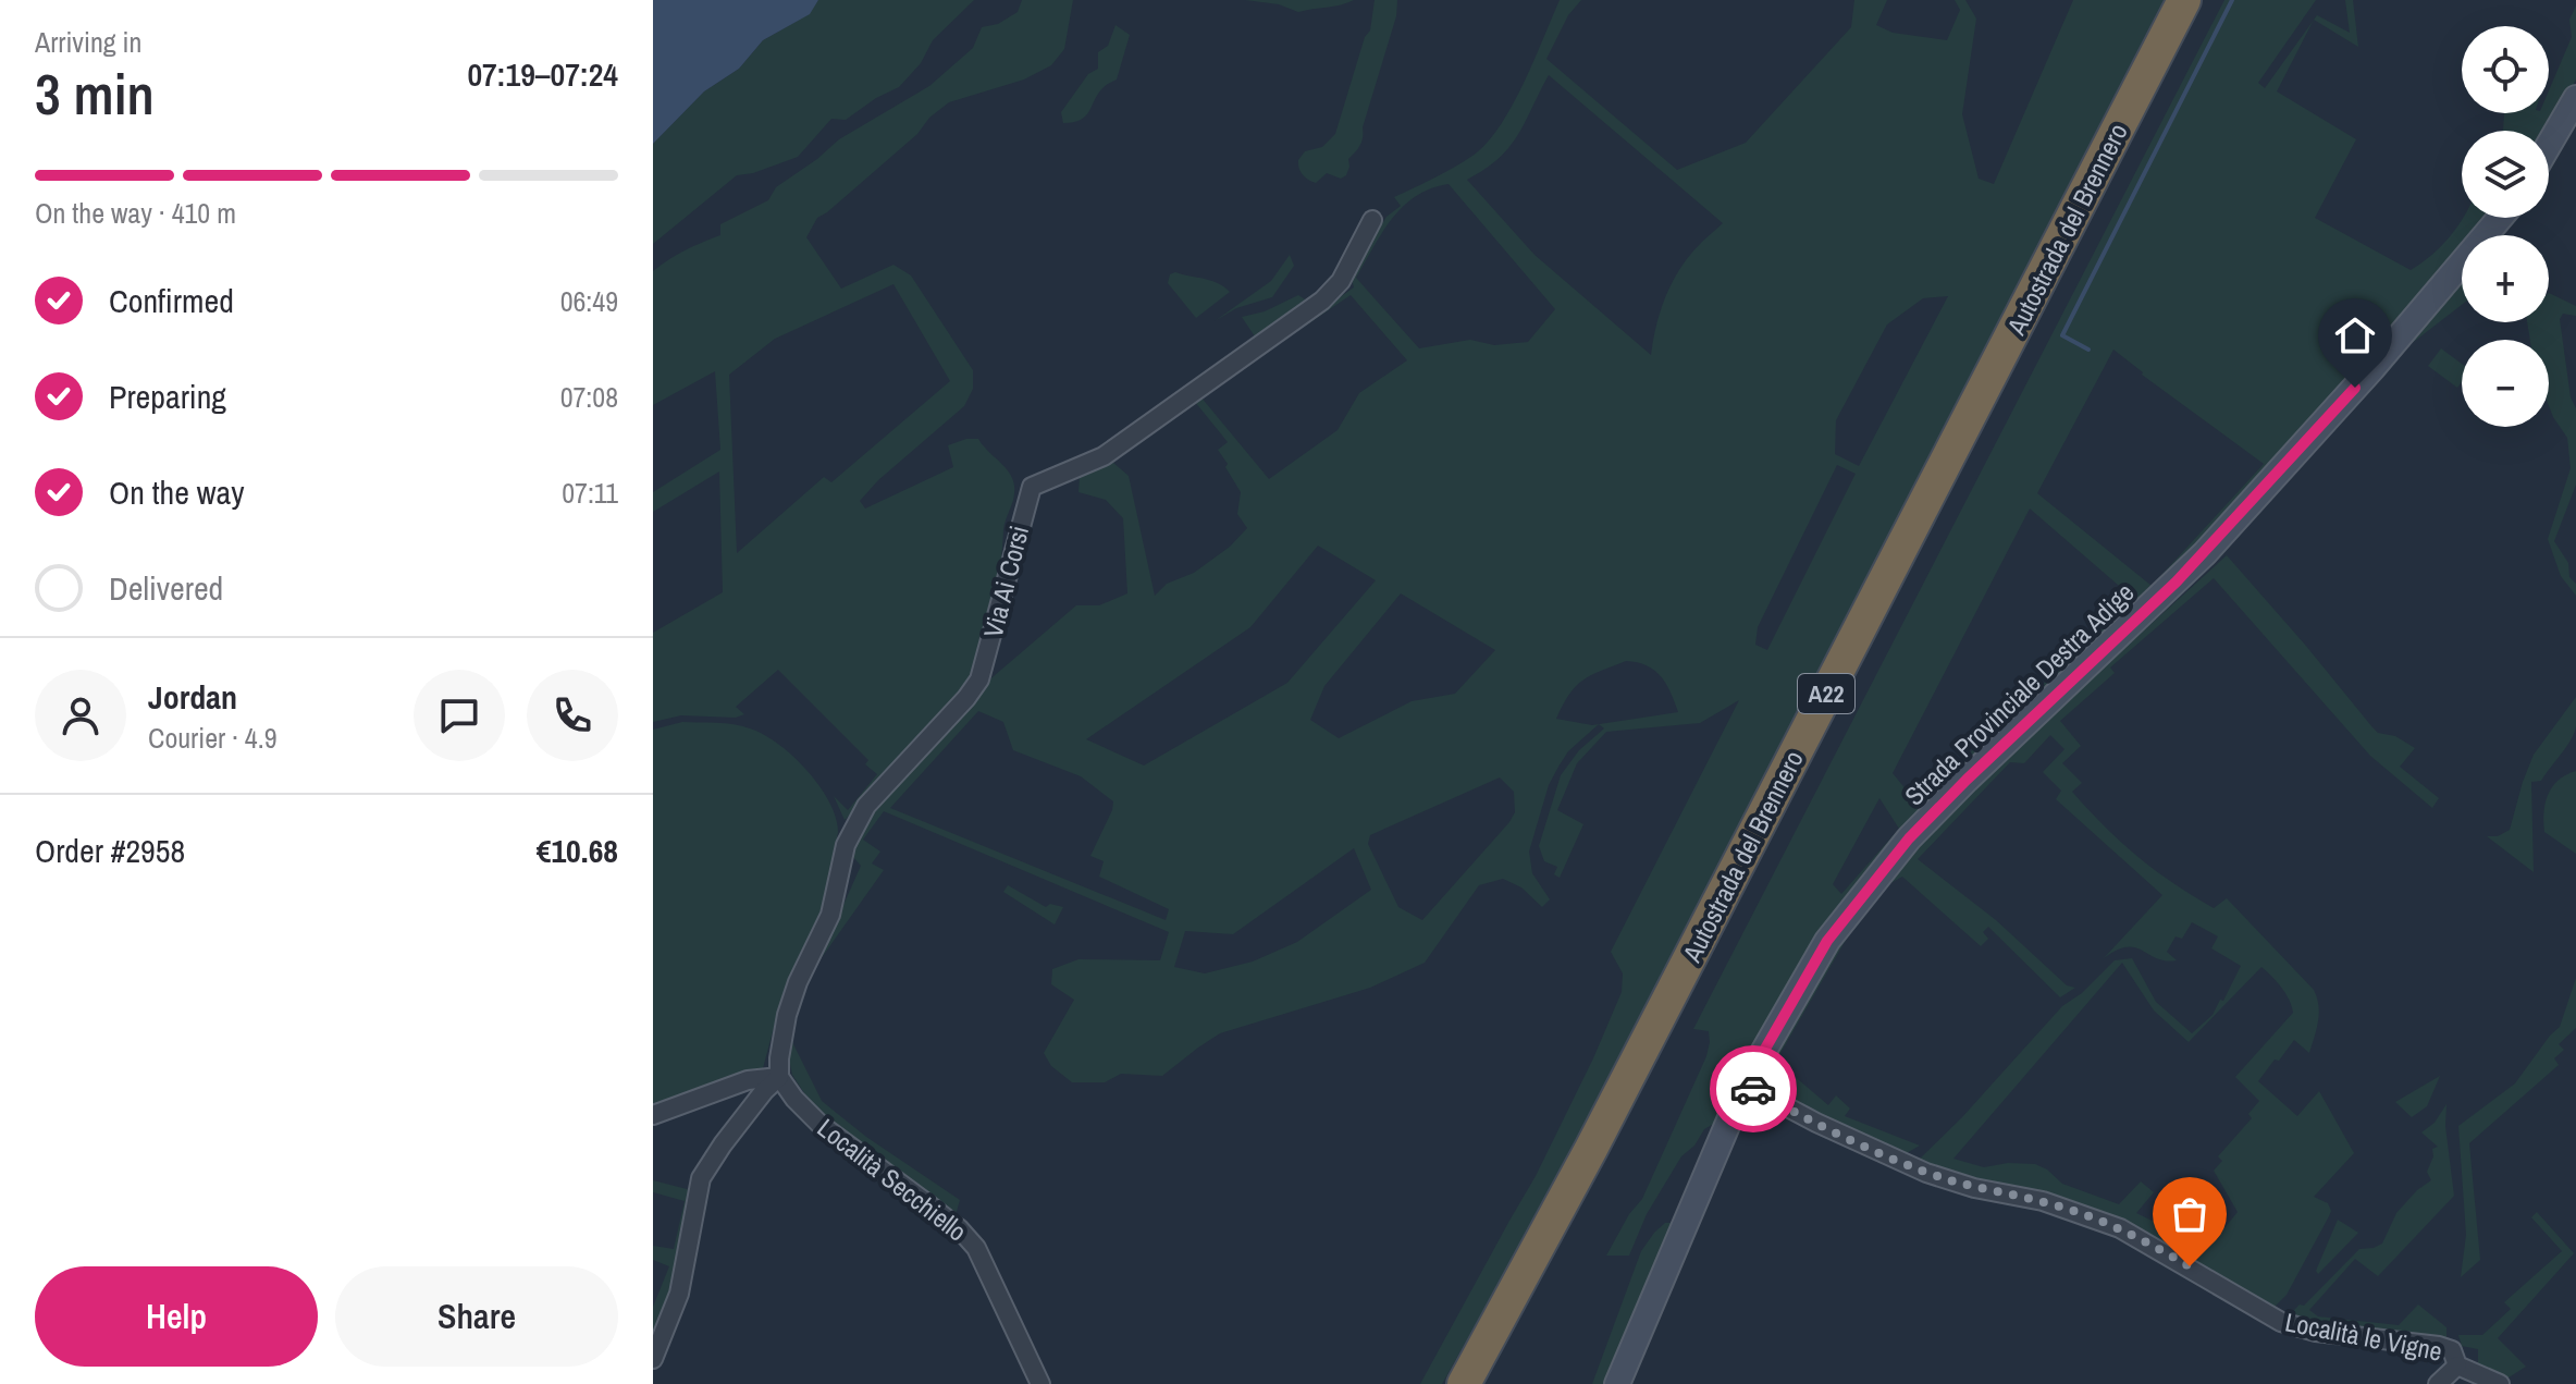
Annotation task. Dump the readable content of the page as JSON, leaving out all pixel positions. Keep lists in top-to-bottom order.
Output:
{
  "streets": {
    "highway": ["Autostrada del Brennero", "A22"],
    "main road": ["Strada Provinciale Destra Adige"],
    "street": ["Via Ai Corsi", "Località Secchiello", "Località le Vigne"]
  },
  "crossings": [
    ["Via Ai Corsi", "Località Secchiello"],
    ["Strada Provinciale Destra Adige", "Località le Vigne"]
  ],
  "page": {
    "heading": ["3 min", "Arriving in", "07:19–07:24"],
    "panel": [
      "Jordan",
      "Courier · 4.9",
      "Order #2958",
      "€10.68"
    ],
    "map_buttons": ["+", "−"],
    "bar": "On the way · 410 m",
    "list": [
      ["Confirmed", "06:49"],
      ["Preparing", "07:08"],
      ["On the way", "07:11"],
      "Delivered"
    ],
    "buttons": ["Help", "Share"]
  }
}
